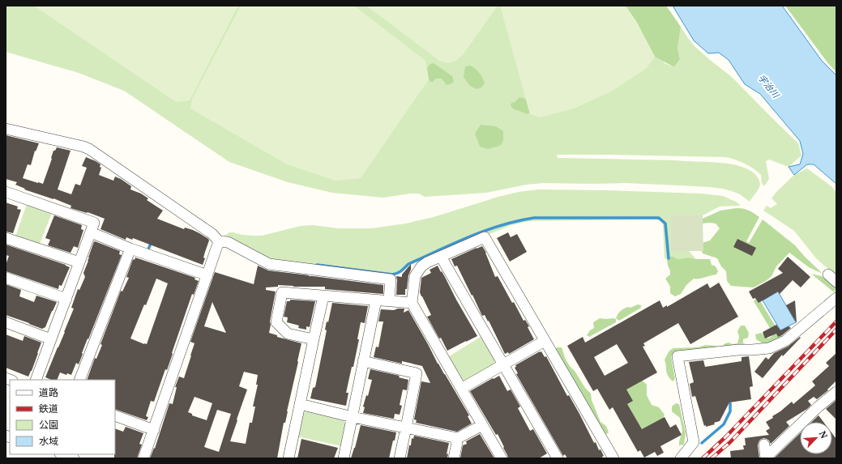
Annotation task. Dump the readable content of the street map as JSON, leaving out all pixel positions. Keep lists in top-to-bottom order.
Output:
{
  "water": ["宇治川"],
  "legend": [
    "道路",
    "鉄道",
    "公園",
    "水域"
  ],
  "north": "top right"
}
